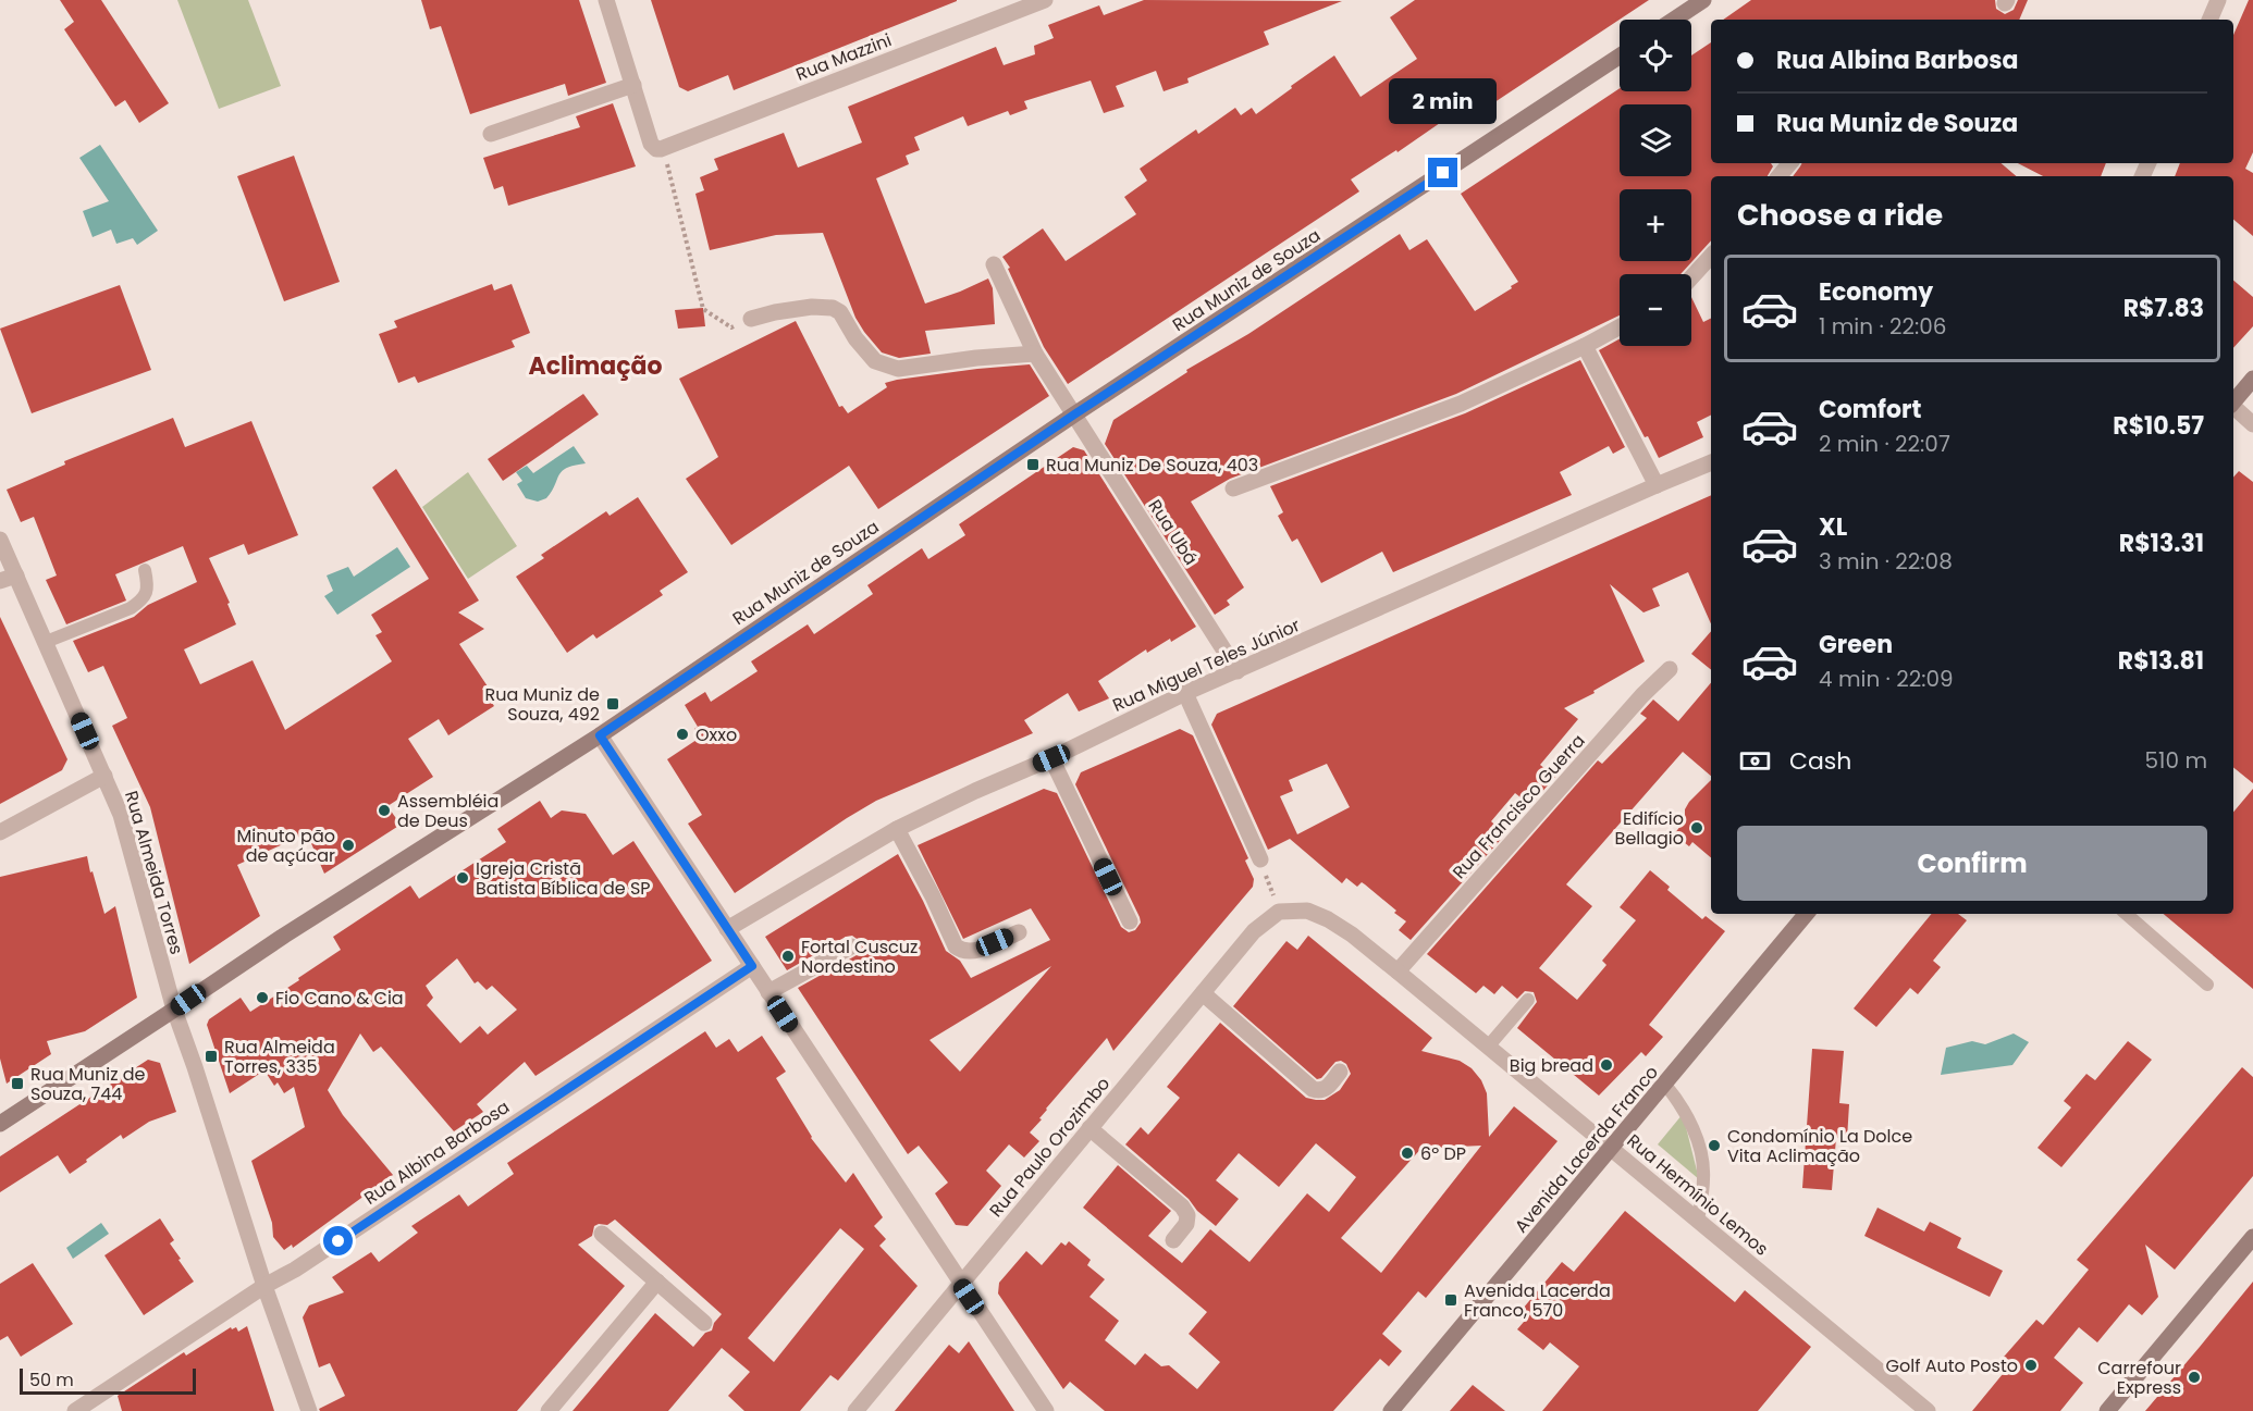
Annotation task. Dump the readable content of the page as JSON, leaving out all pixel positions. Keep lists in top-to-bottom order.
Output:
{
  "streets": {
    "street": [
      "Rua Mazzini",
      "Rua Muniz de Souza",
      "Rua Ubá",
      "Rua Miguel Teles Júnior",
      "Rua Francisco Guerra",
      "Rua Almeida Torres",
      "Rua Paulo Orozimbo",
      "Avenida Lacerda Franco",
      "Rua Albina Barbosa",
      "Rua Hermínio Lemos"
    ]
  },
  "crossings": [
    ["Rua Muniz de Souza", "Rua Ubá"],
    ["Rua Muniz de Souza", "Rua Almeida Torres"],
    ["Rua Ubá", "Rua Miguel Teles Júnior"],
    ["Rua Francisco Guerra", "Rua Hermínio Lemos"],
    ["Rua Almeida Torres", "Rua Albina Barbosa"],
    ["Rua Paulo Orozimbo", "Rua Hermínio Lemos"],
    ["Avenida Lacerda Franco", "Rua Hermínio Lemos"]
  ],
  "districts": ["Aclimação"],
  "places": {
    "transit": [
      "Rua Muniz De Souza, 403",
      "Rua Muniz de Souza, 492",
      "Rua Almeida Torres, 335",
      "Rua Muniz de Souza, 744",
      "Avenida Lacerda Franco, 570"
    ],
    "other": [
      "Oxxo",
      "Assembléia de Deus",
      "Edifício Bellagio",
      "Minuto pão de açúcar",
      "Igreja Cristã Batista Bíblica de SP",
      "Fortal Cuscuz Nordestino",
      "Fio Cano & Cia",
      "Big bread",
      "Condomínio La Dolce Vita Aclimação",
      "6º DP",
      "Golf Auto Posto",
      "Carrefour Express"
    ]
  },
  "scale_bar": "50 m",
  "page": {
    "map_buttons": ["+", "−"],
    "banner": ["Rua Albina Barbosa", "Rua Muniz de Souza"],
    "bubble": "2 min",
    "heading": "Choose a ride",
    "list": [
      {
        "name": "Economy",
        "note": "1 min · 22:06",
        "value": "R$7.83"
      },
      {
        "name": "Comfort",
        "note": "2 min · 22:07",
        "value": "R$10.57"
      },
      {
        "name": "XL",
        "note": "3 min · 22:08",
        "value": "R$13.31"
      },
      {
        "name": "Green",
        "note": "4 min · 22:09",
        "value": "R$13.81"
      }
    ],
    "pay": ["Cash", "510 m"],
    "buttons": "Confirm",
    "scale": "50 m"
  }
}
